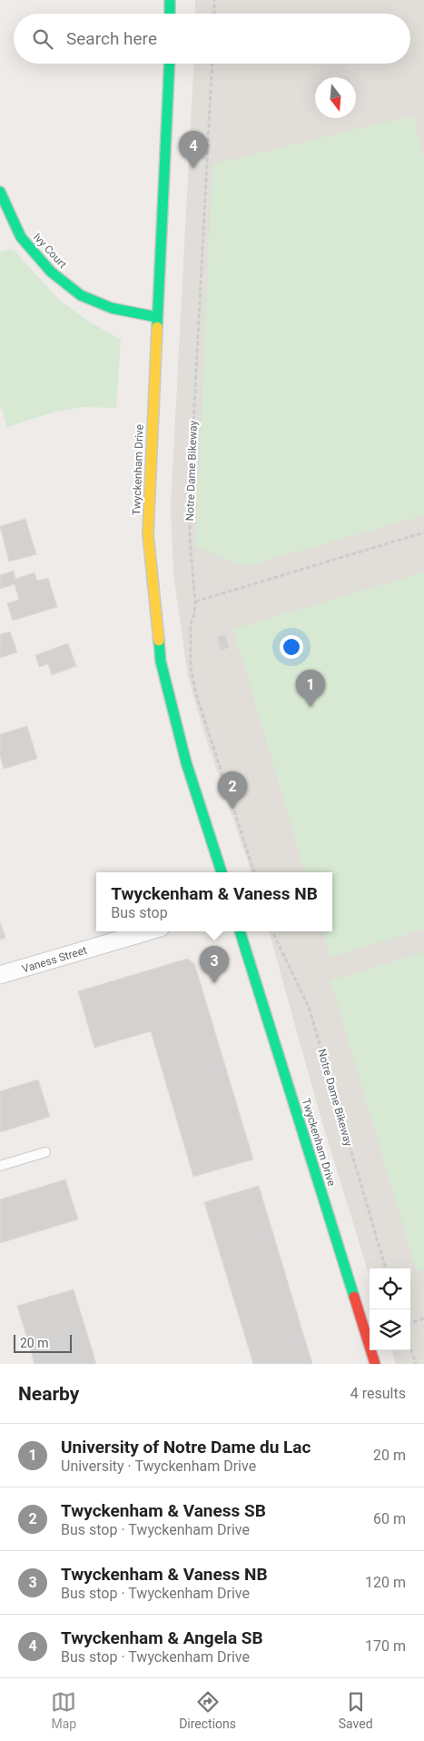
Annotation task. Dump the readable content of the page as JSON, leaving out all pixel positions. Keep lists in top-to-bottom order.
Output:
{
  "streets": {
    "street": ["Ivy Court", "Twyckenham Drive", "Vaness Street"],
    "path": ["Notre Dame Bikeway"]
  },
  "crossings": [
    ["Ivy Court", "Twyckenham Drive"]
  ],
  "scale_bar": "20 m",
  "north": "bottom",
  "page": {
    "search": "Search here",
    "pins": [
      "4",
      "1",
      "2",
      "3"
    ],
    "popup": ["Twyckenham & Vaness NB", "Bus stop"],
    "scale": "20 m",
    "heading": ["Nearby", "4 results"],
    "list": [
      {
        "mark": "1",
        "name": "University of Notre Dame du Lac",
        "note": "University · Twyckenham Drive",
        "value": "20 m"
      },
      {
        "mark": "2",
        "name": "Twyckenham & Vaness SB",
        "note": "Bus stop · Twyckenham Drive",
        "value": "60 m"
      },
      {
        "mark": "3",
        "name": "Twyckenham & Vaness NB",
        "note": "Bus stop · Twyckenham Drive",
        "value": "120 m"
      },
      {
        "mark": "4",
        "name": "Twyckenham & Angela SB",
        "note": "Bus stop · Twyckenham Drive",
        "value": "170 m"
      }
    ],
    "nav": ["Map", "Directions", "Saved"]
  }
}
